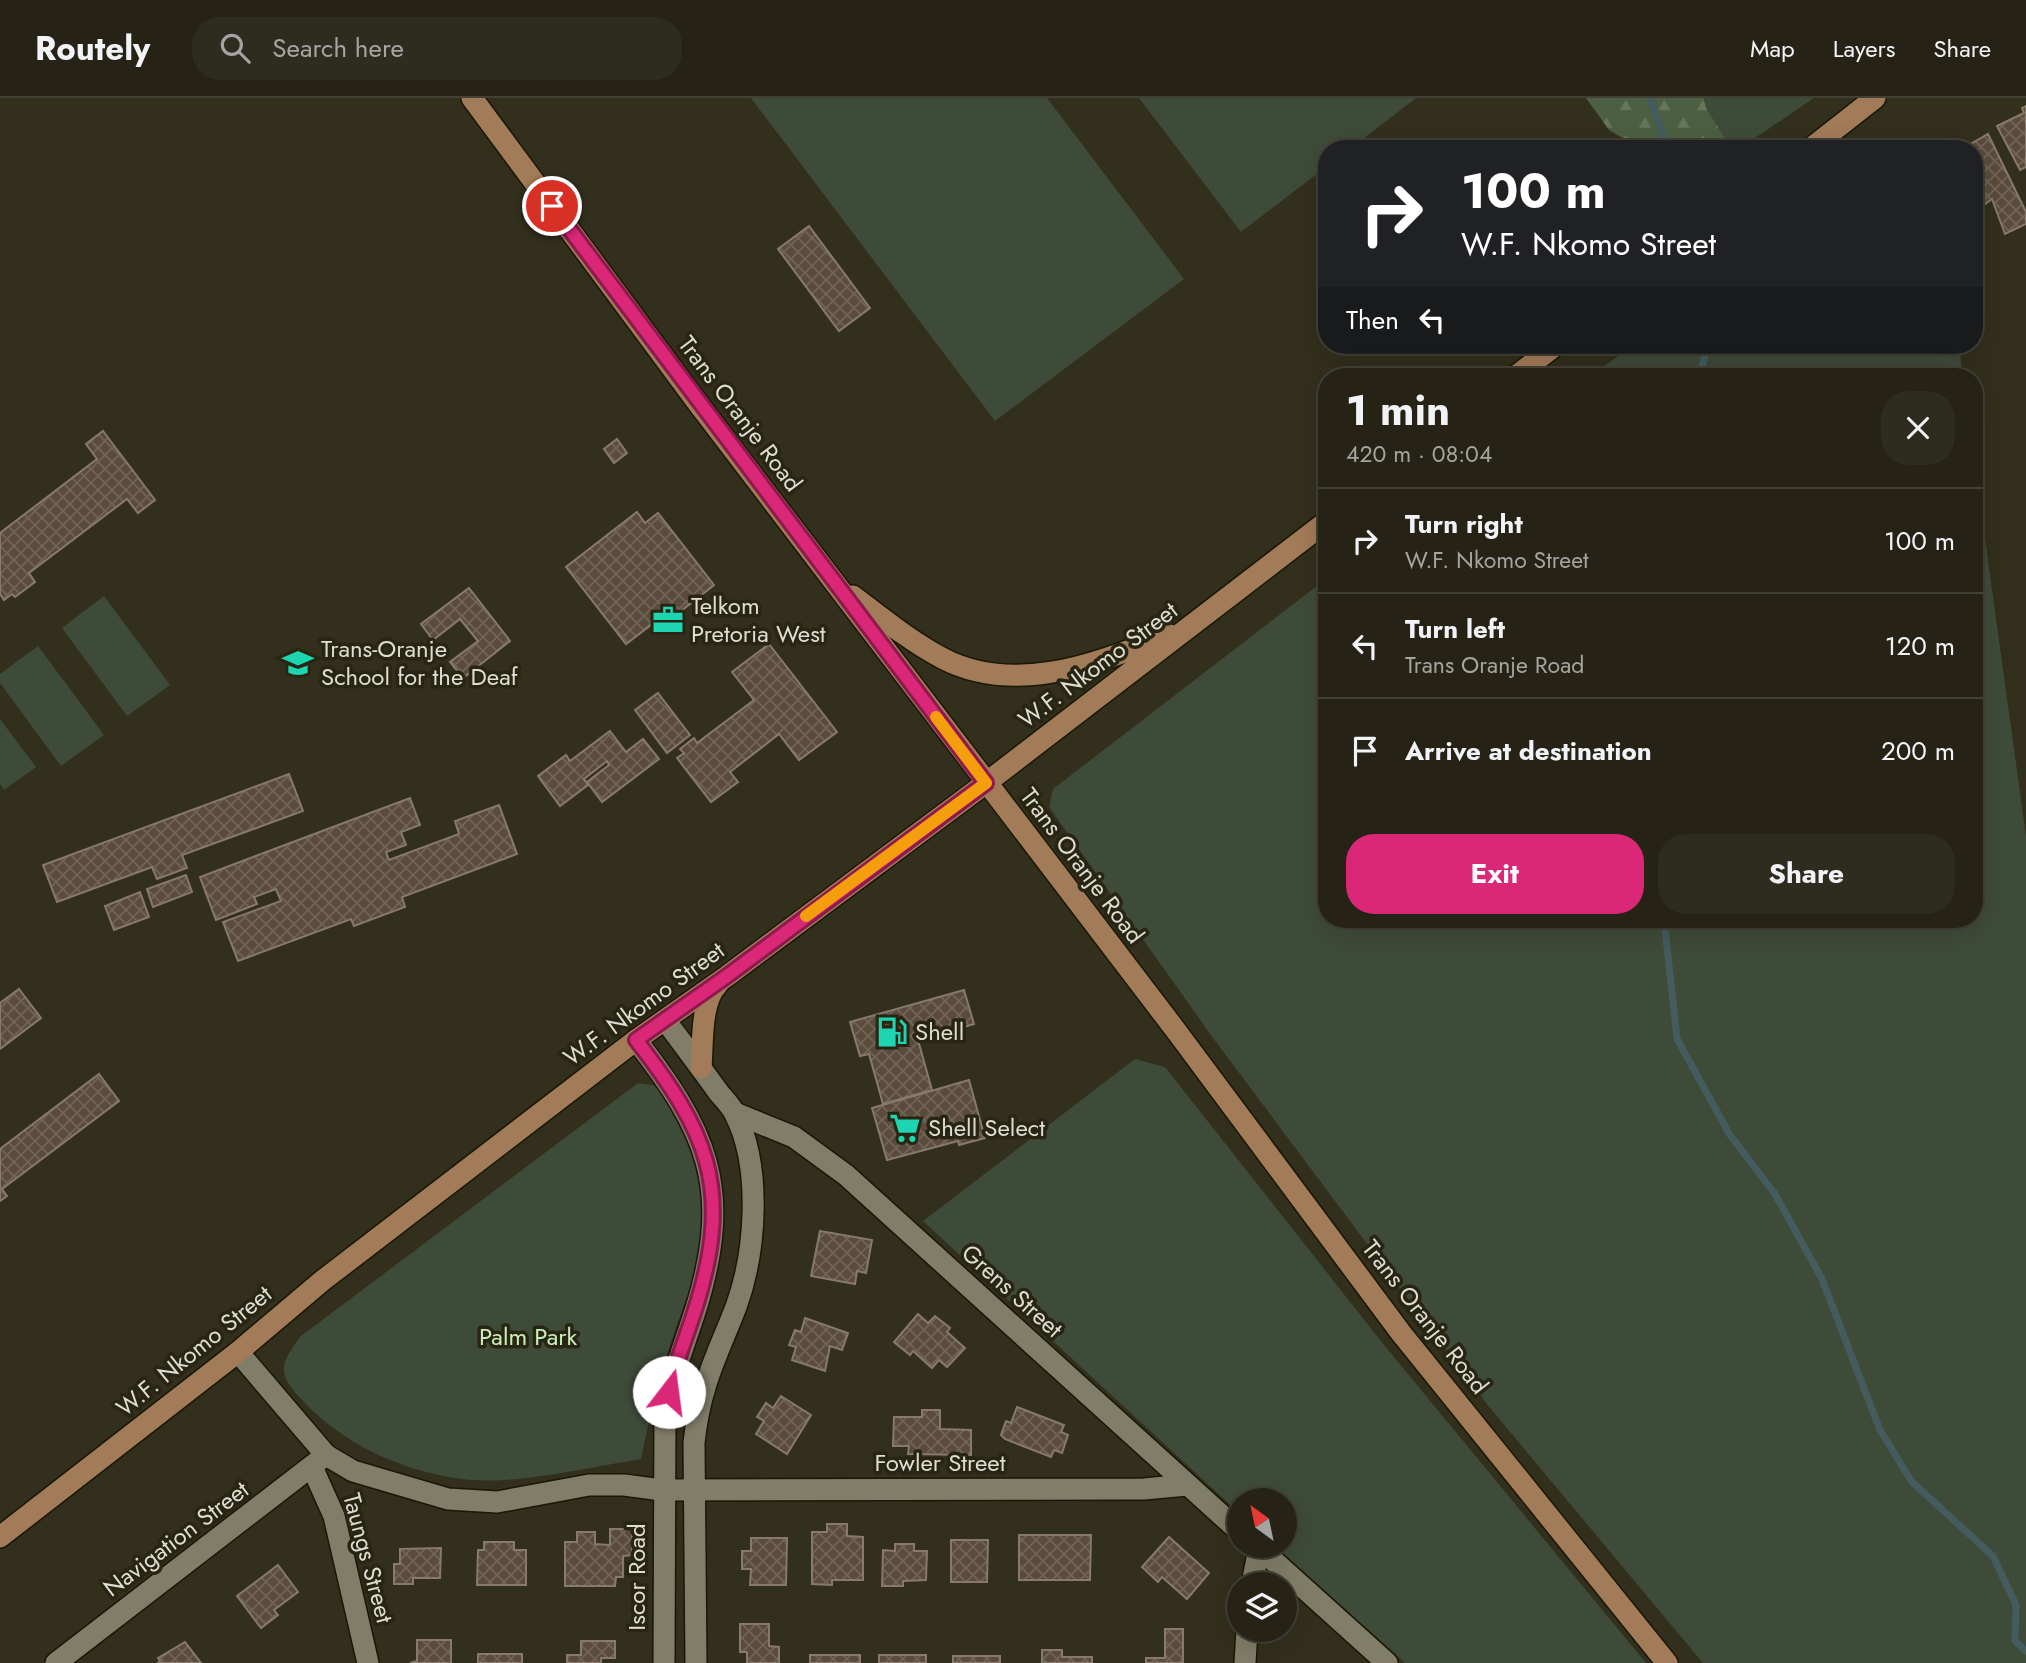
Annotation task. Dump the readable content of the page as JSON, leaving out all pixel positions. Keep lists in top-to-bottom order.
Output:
{
  "streets": {
    "main road": ["Trans Oranje Road", "W.F. Nkomo Street"],
    "street": [
      "Grens Street",
      "Fowler Street",
      "Navigation Street",
      "Taungs Street",
      "Iscor Road"
    ]
  },
  "crossings": [
    ["Trans Oranje Road", "W.F. Nkomo Street"],
    ["W.F. Nkomo Street", "Taungs Street"],
    ["W.F. Nkomo Street", "Iscor Road"],
    ["Grens Street", "Fowler Street"],
    ["Fowler Street", "Navigation Street"],
    ["Fowler Street", "Taungs Street"],
    ["Fowler Street", "Iscor Road"],
    ["Navigation Street", "Taungs Street"]
  ],
  "parks": ["Palm Park"],
  "places": {
    "office": ["Telkom Pretoria West"],
    "school or university": ["Trans-Oranje School for the Deaf"],
    "fuel station": ["Shell"],
    "supermarket": ["Shell Select"]
  },
  "north": "top left",
  "page": {
    "header": "Routely",
    "search": "Search here",
    "nav": ["Map", "Layers", "Share"],
    "turn": ["100 m", "W.F. Nkomo Street"],
    "then": "Then",
    "heading": ["1 min", "420 m · 08:04"],
    "list": [
      {
        "name": "Turn right",
        "note": "W.F. Nkomo Street",
        "value": "100 m"
      },
      {
        "name": "Turn left",
        "note": "Trans Oranje Road",
        "value": "120 m"
      },
      {
        "name": "Arrive at destination",
        "value": "200 m"
      }
    ],
    "buttons": ["Exit", "Share"]
  }
}
